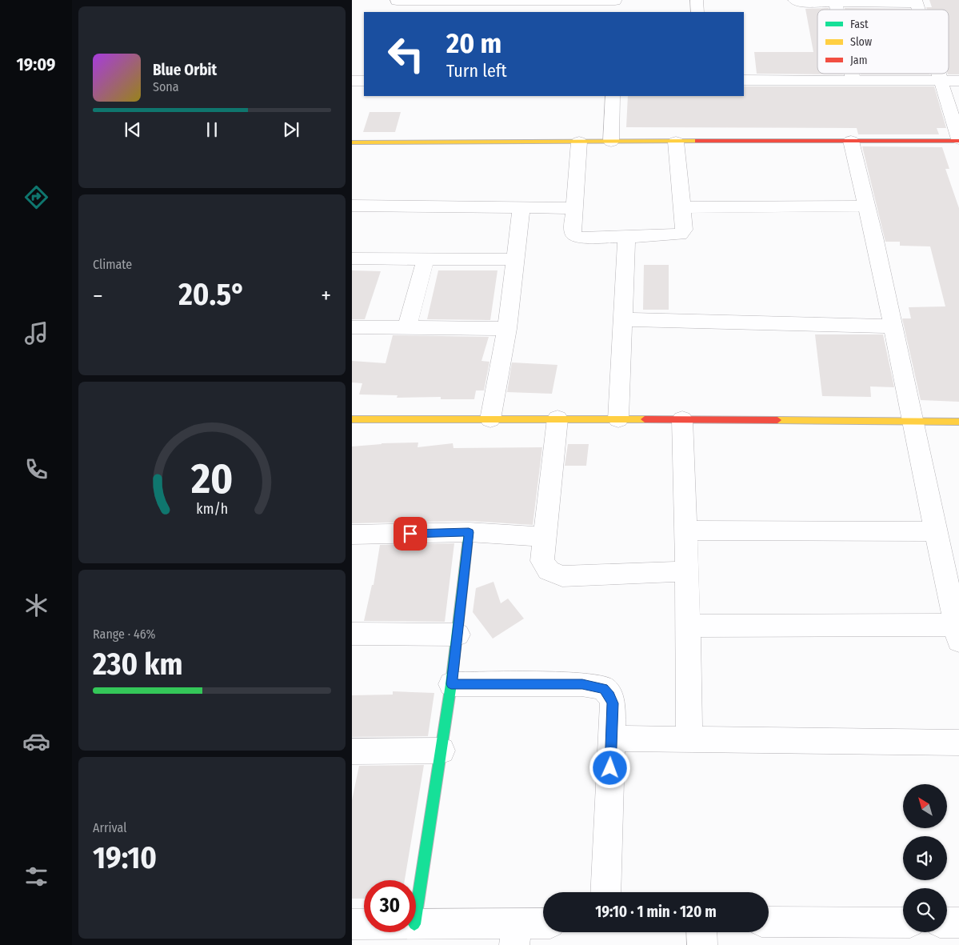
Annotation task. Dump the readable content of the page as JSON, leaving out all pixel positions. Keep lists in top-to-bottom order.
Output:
{
  "legend": ["Fast", "Slow", "Jam"],
  "north": "top left",
  "page": {
    "tabs": "19:09",
    "turn": ["20 m", "Turn left"],
    "song": ["Blue Orbit", "Sona"],
    "tile": [
      "Climate",
      ["Range · 46%", "230 km"],
      ["Arrival", "19:10"]
    ],
    "heat": ["−", "20.5°", "+"],
    "limit": "30",
    "trip": "19:10 · 1 min · 120 m",
    "gauge": ["20", "km/h"]
  }
}
